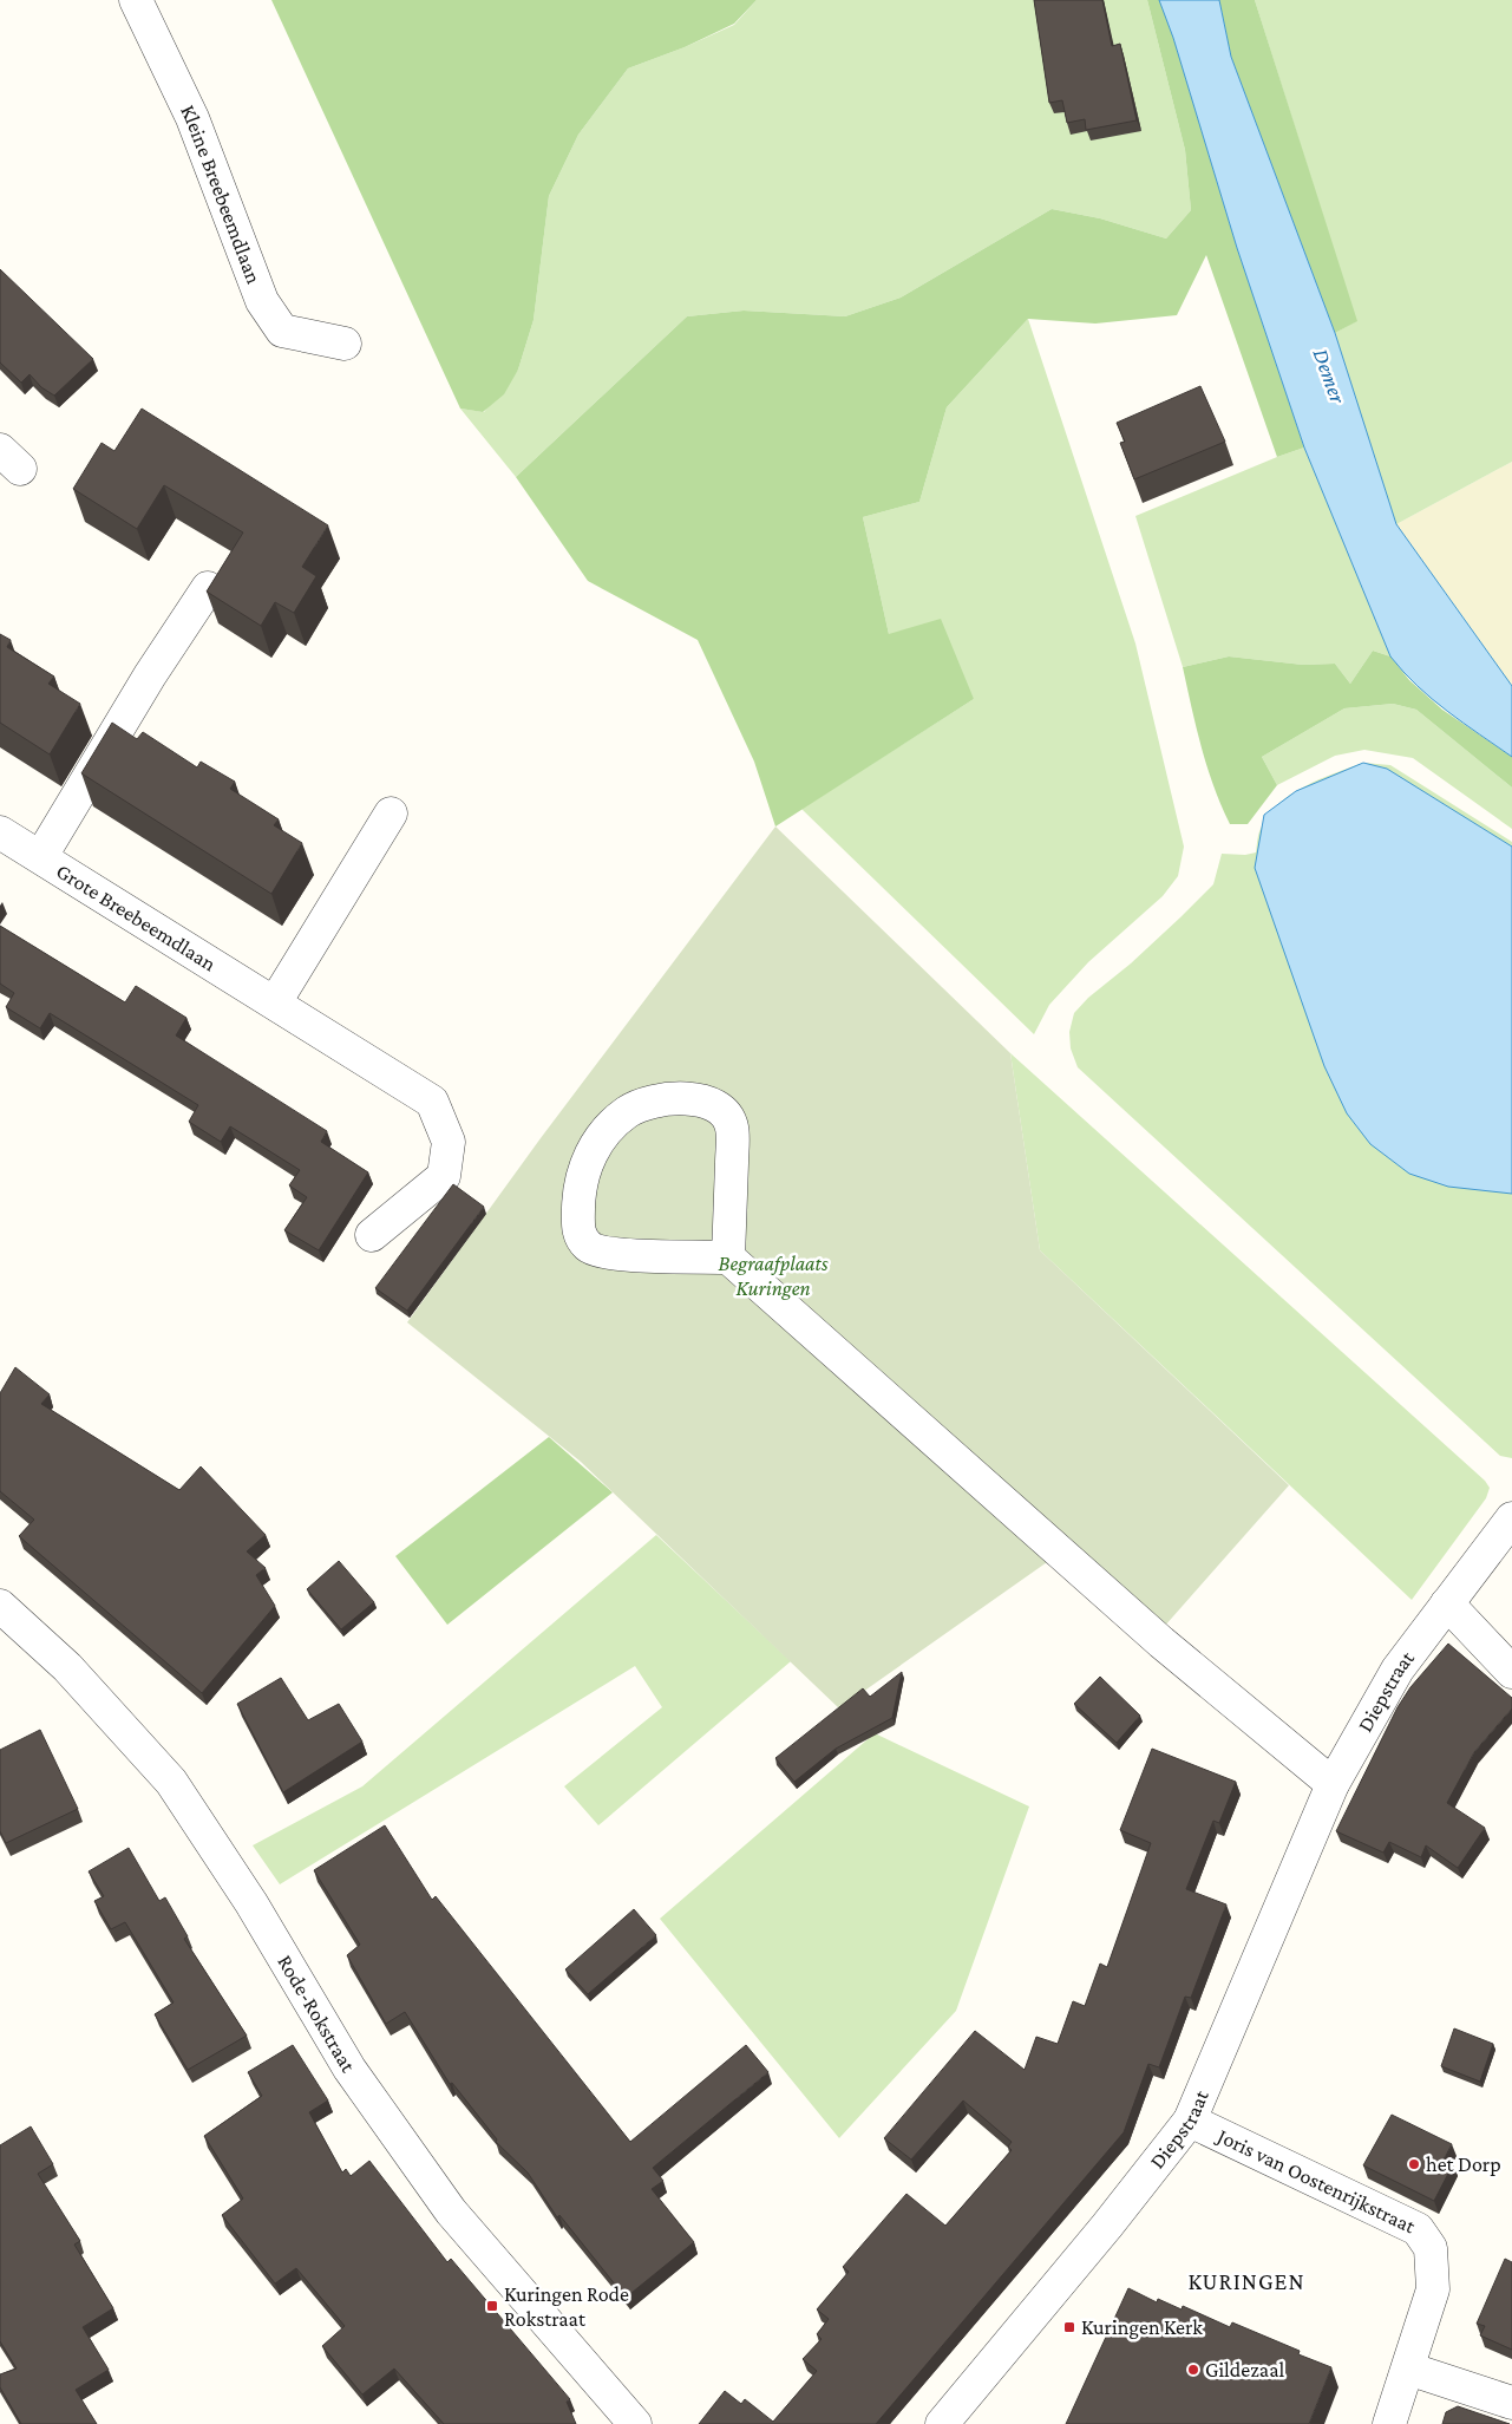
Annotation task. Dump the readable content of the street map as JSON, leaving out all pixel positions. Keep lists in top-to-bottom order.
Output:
{
  "streets": {
    "street": [
      "Kleine Breebeemdlaan",
      "Grote Breebeemdlaan",
      "Diepstraat",
      "Rode-Rokstraat",
      "Joris van Oostenrijkstraat"
    ]
  },
  "crossings": [
    ["Diepstraat", "Joris van Oostenrijkstraat"]
  ],
  "districts": ["KURINGEN"],
  "water": ["Demer"],
  "parks": ["Begraafplaats Kuringen"],
  "places": {
    "other": ["het Dorp", "Gildezaal"],
    "transit": ["Kuringen Rode Rokstraat", "Kuringen Kerk"]
  }
}
